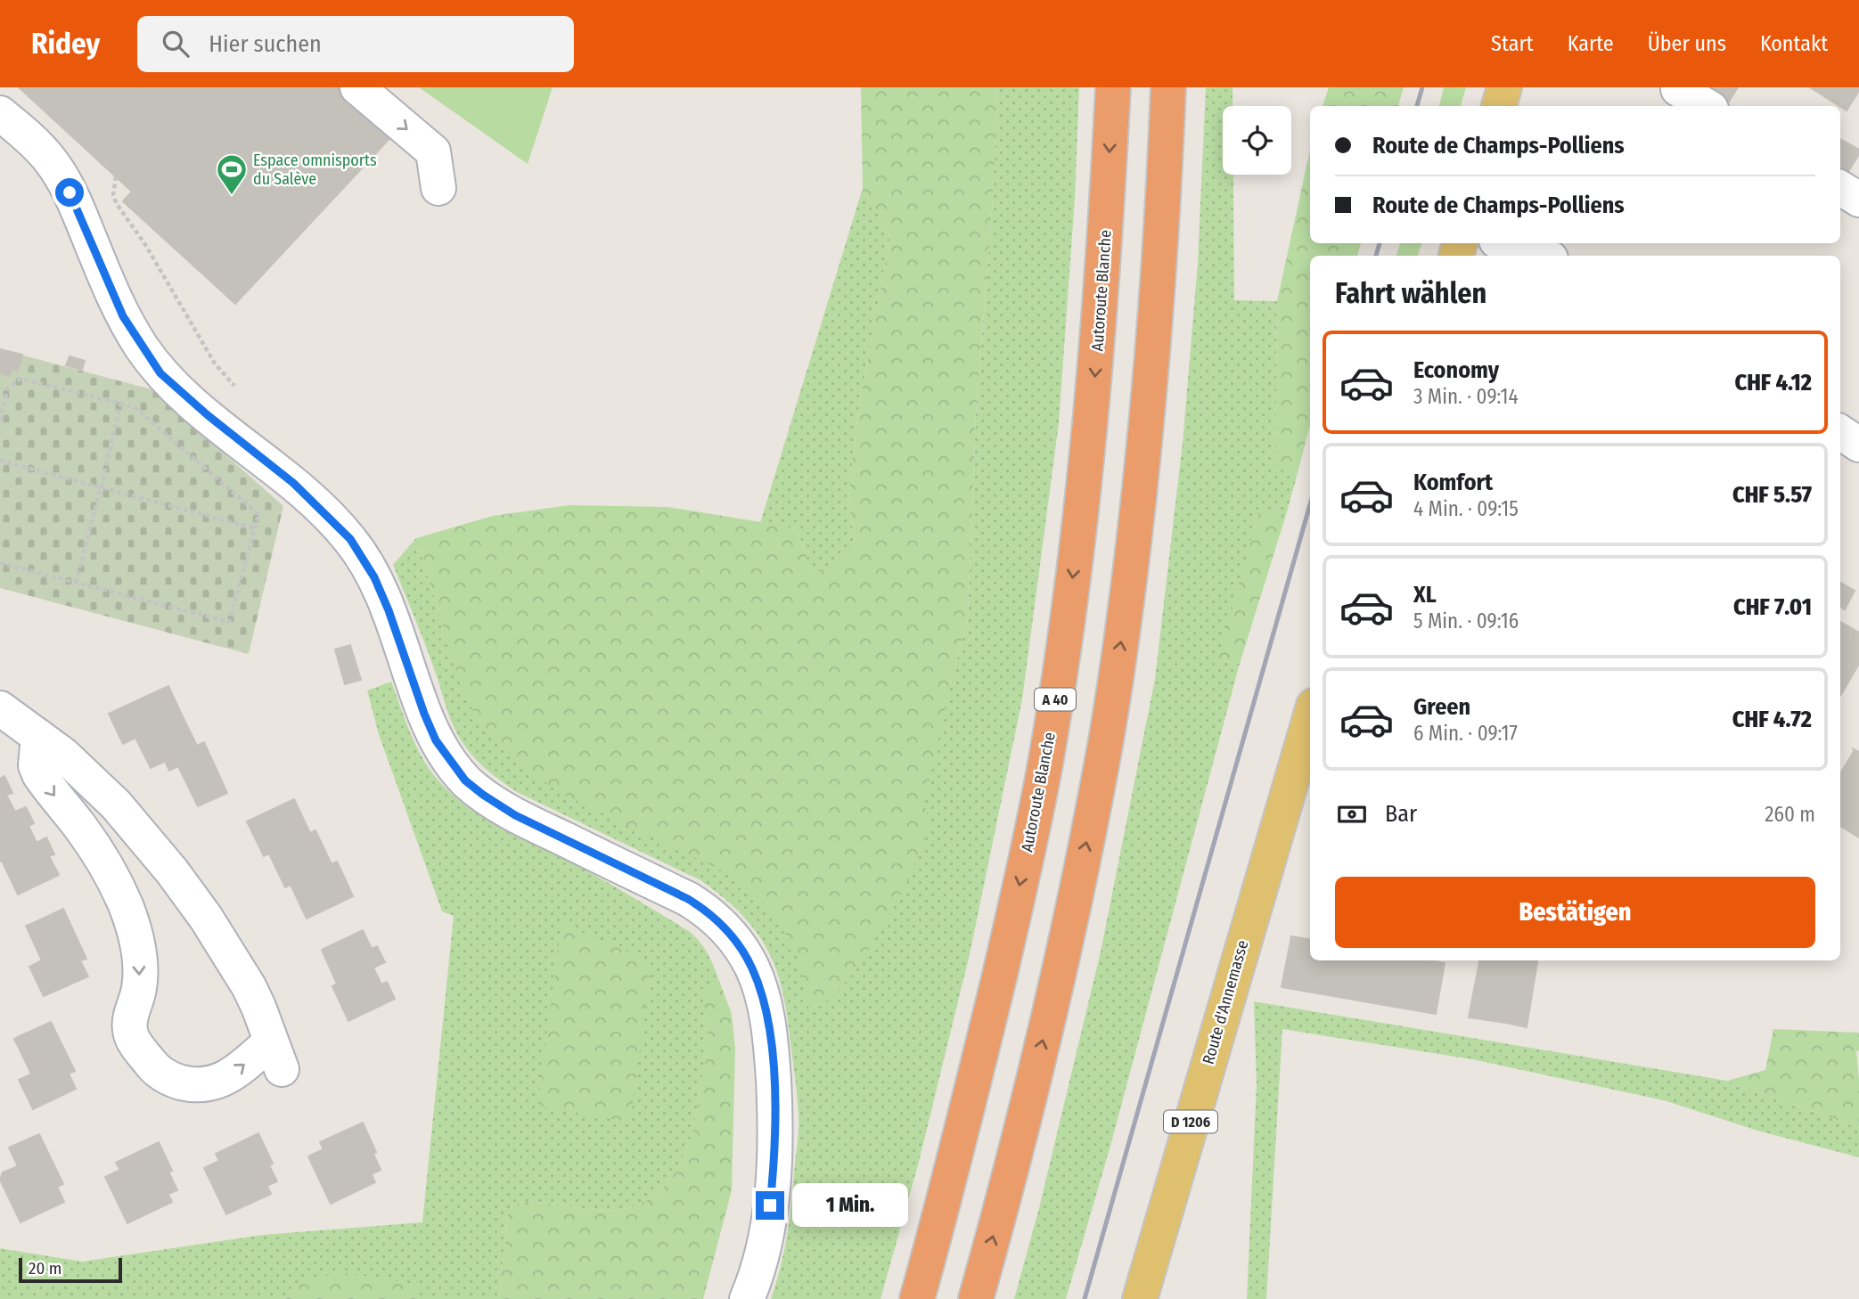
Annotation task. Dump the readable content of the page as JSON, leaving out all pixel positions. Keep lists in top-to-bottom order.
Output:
{
  "streets": {
    "highway": ["Autoroute Blanche", "A 40"],
    "main road": ["Route d'Annemasse", "D 1206"]
  },
  "places": {
    "sports": ["Espace omnisports du Salève"]
  },
  "scale_bar": "20 m",
  "page": {
    "header": "Ridey",
    "search": "Hier suchen",
    "nav": [
      "Start",
      "Karte",
      "Über uns",
      "Kontakt"
    ],
    "banner": ["Route de Champs-Polliens", "Route de Champs-Polliens"],
    "heading": "Fahrt wählen",
    "list": [
      {
        "name": "Economy",
        "note": "3 Min. · 09:14",
        "value": "CHF 4.12"
      },
      {
        "name": "Komfort",
        "note": "4 Min. · 09:15",
        "value": "CHF 5.57"
      },
      {
        "name": "XL",
        "note": "5 Min. · 09:16",
        "value": "CHF 7.01"
      },
      {
        "name": "Green",
        "note": "6 Min. · 09:17",
        "value": "CHF 4.72"
      }
    ],
    "pay": ["Bar", "260 m"],
    "buttons": "Bestätigen",
    "bubble": "1 Min.",
    "scale": "20 m"
  }
}
